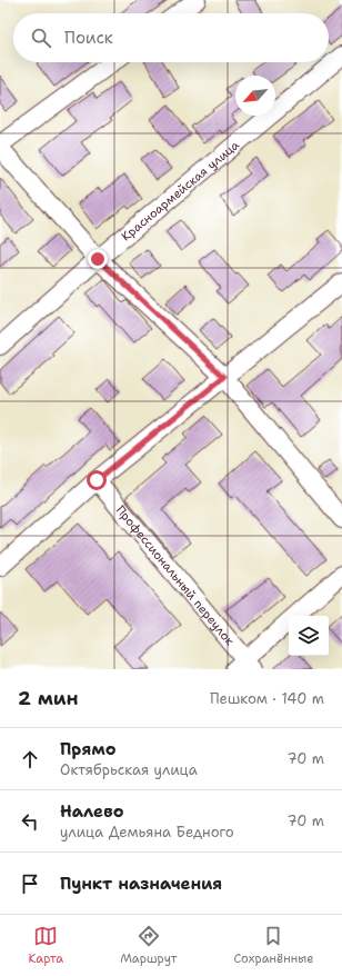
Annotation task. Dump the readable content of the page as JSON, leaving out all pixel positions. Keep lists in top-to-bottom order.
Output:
{
  "streets": {
    "street": ["Красноармейская улица", "Профессиональный переулок"]
  },
  "north": "bottom left",
  "page": {
    "search": "Поиск",
    "heading": ["2 мин", "Пешком · 140 m"],
    "list": [
      ["Прямо", "Октябрьская улица", "70 m"],
      ["Налево", "улица Демьяна Бедного", "70 m"],
      "Пункт назначения"
    ],
    "nav": ["Карта", "Маршрут", "Сохранённые"]
  }
}
